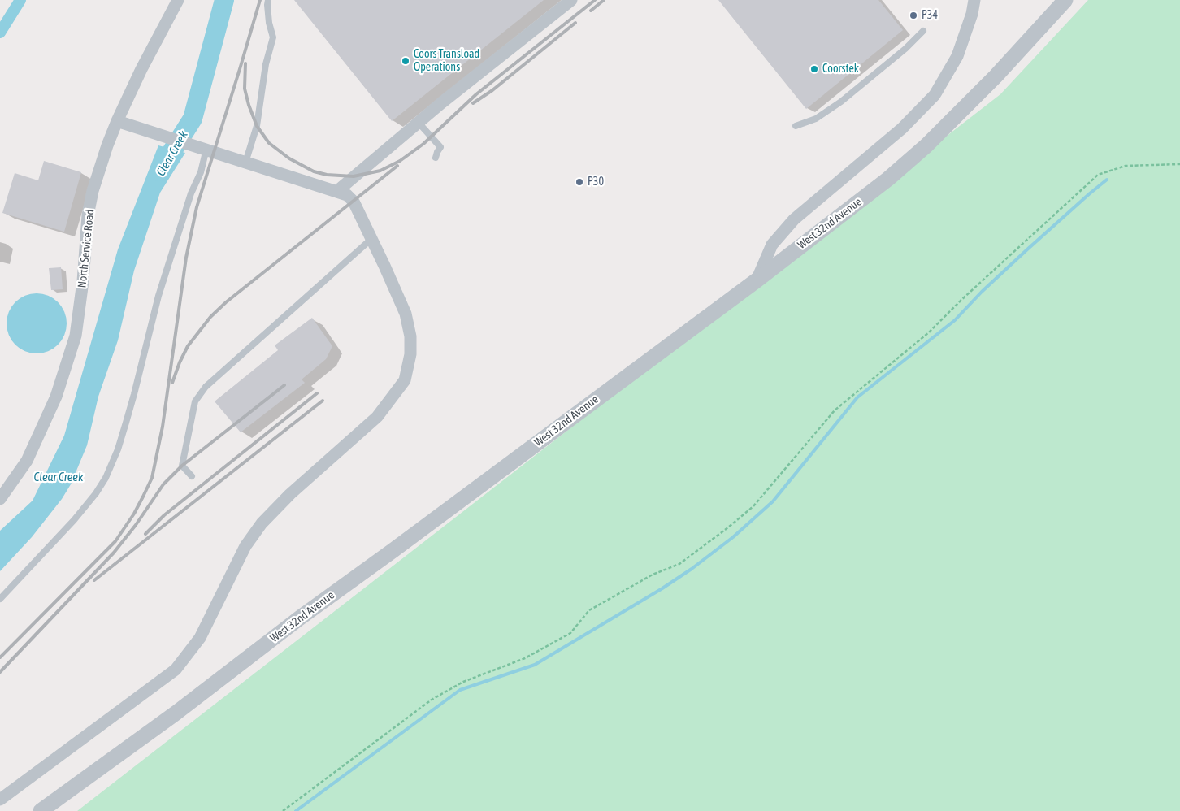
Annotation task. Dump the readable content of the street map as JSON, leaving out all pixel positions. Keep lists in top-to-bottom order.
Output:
{
  "streets": {
    "street": ["West 32nd Avenue", "North Service Road"]
  },
  "water": ["Clear Creek"],
  "places": [
    "P34",
    "Coors Transload Operations",
    "Coorstek",
    "P30"
  ]
}
